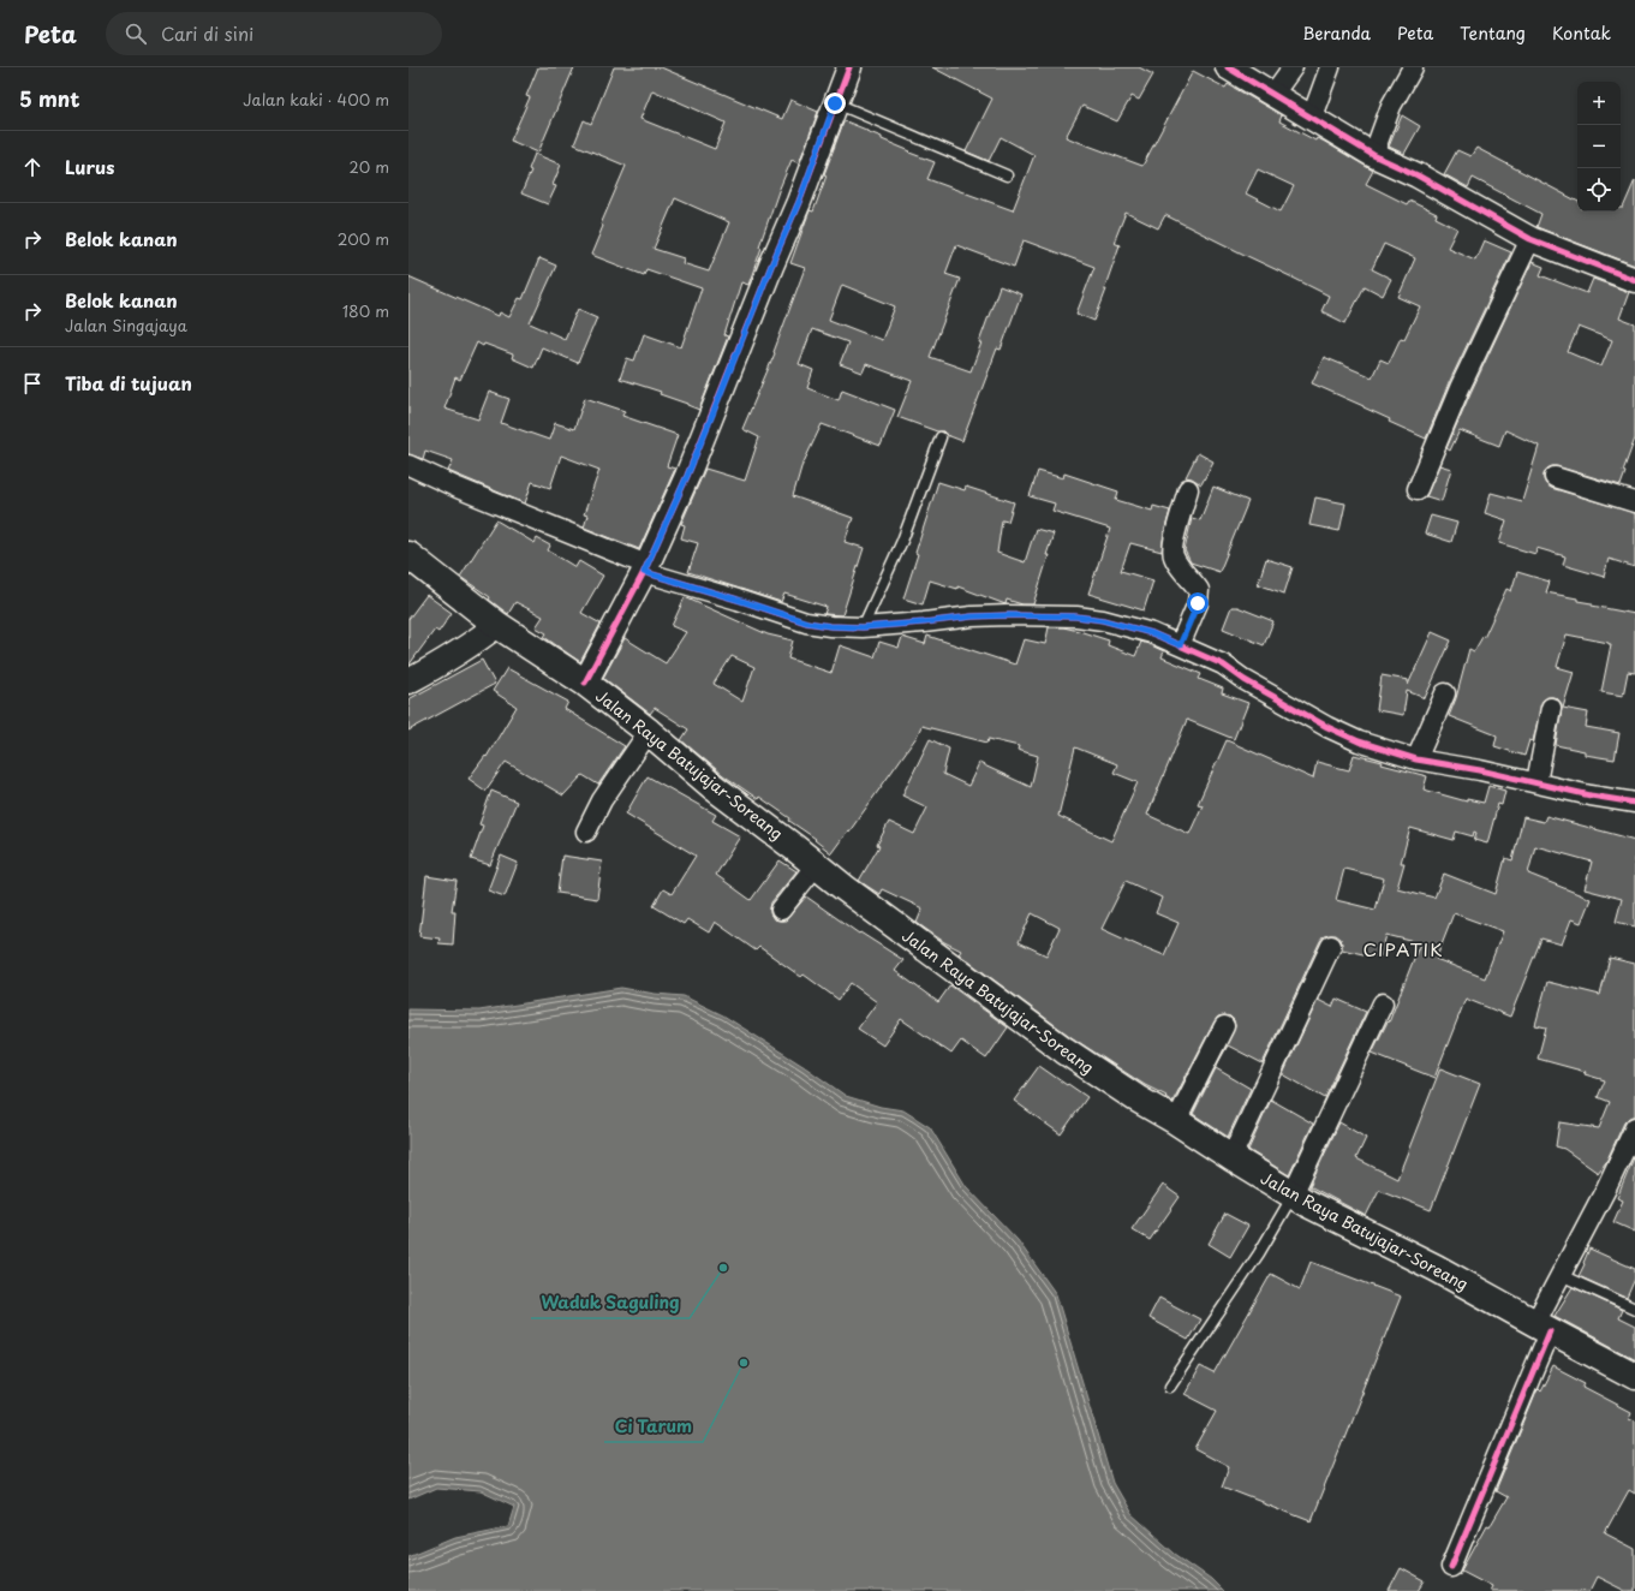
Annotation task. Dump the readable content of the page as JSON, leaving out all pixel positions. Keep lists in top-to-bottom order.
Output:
{
  "streets": {
    "highway": ["Jalan Raya Batujajar-Soreang"]
  },
  "districts": ["CIPATIK"],
  "places": ["Waduk Saguling", "Ci Tarum"],
  "page": {
    "header": "Peta",
    "search": "Cari di sini",
    "nav": [
      "Beranda",
      "Peta",
      "Tentang",
      "Kontak"
    ],
    "heading": ["5 mnt", "Jalan kaki · 400 m"],
    "map_buttons": ["+", "−"],
    "list": [
      ["Lurus", "20 m"],
      ["Belok kanan", "200 m"],
      ["Belok kanan", "Jalan Singajaya", "180 m"],
      "Tiba di tujuan"
    ]
  }
}
